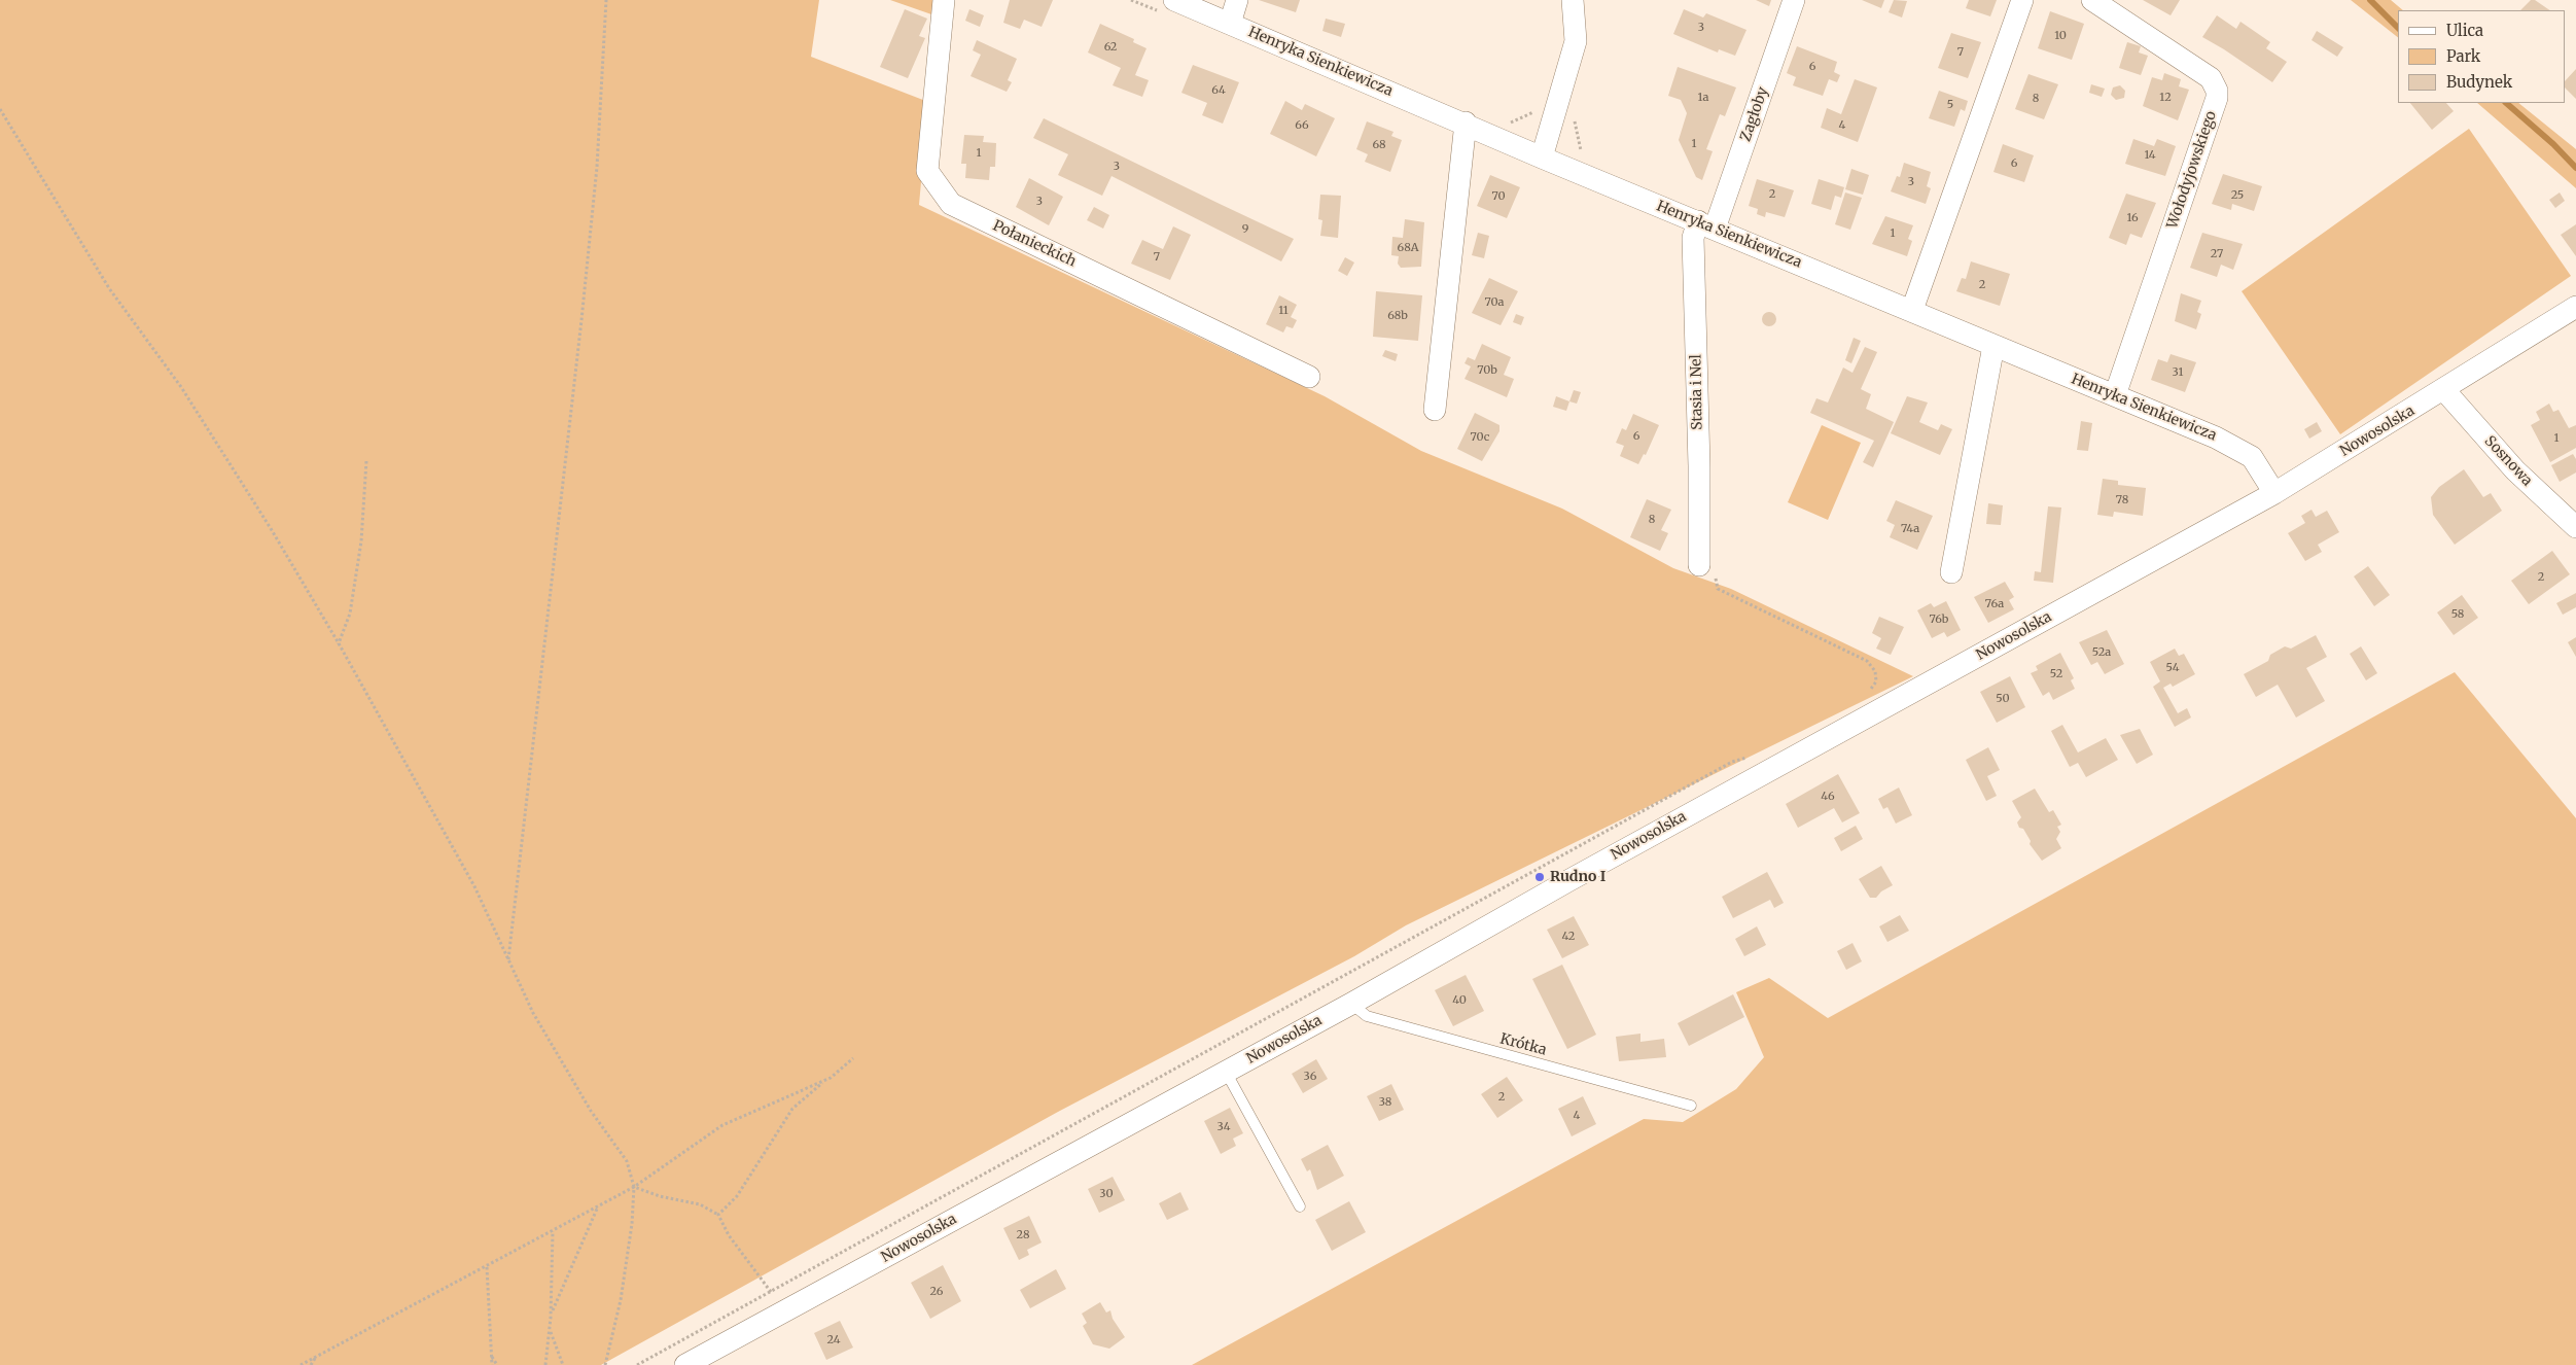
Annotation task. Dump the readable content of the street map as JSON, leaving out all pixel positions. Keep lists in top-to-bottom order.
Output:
{
  "streets": {
    "street": [
      "Henryka Sienkiewicza",
      "Zagłoby",
      "Wołodyjowskiego",
      "Połanieckich",
      "Stasia i Nel",
      "Nowosolska",
      "Sosnowa"
    ],
    "lane": ["Krótka"]
  },
  "crossings": [
    ["Henryka Sienkiewicza", "Zagłoby"],
    ["Henryka Sienkiewicza", "Wołodyjowskiego"],
    ["Henryka Sienkiewicza", "Stasia i Nel"],
    ["Henryka Sienkiewicza", "Nowosolska"],
    ["Zagłoby", "Stasia i Nel"],
    ["Nowosolska", "Sosnowa"],
    ["Nowosolska", "Krótka"]
  ],
  "places": ["Rudno I"],
  "house_numbers": [
    "3",
    "10",
    "62",
    "7",
    "6",
    "64",
    "1a",
    "12",
    "8",
    "5",
    "66",
    "4",
    "1",
    "68",
    "1",
    "14",
    "6",
    "3",
    "3",
    "2",
    "25",
    "70",
    "3",
    "16",
    "9",
    "1",
    "68A",
    "27",
    "7",
    "2",
    "70a",
    "11",
    "68b",
    "70b",
    "31",
    "6",
    "70c",
    "1",
    "78",
    "8",
    "74a",
    "2",
    "76a",
    "58",
    "76b",
    "52a",
    "54",
    "52",
    "50",
    "46",
    "42",
    "40",
    "36",
    "2",
    "38",
    "4",
    "34",
    "30",
    "28",
    "26",
    "24"
  ],
  "legend": ["Ulica", "Park", "Budynek"]
}
